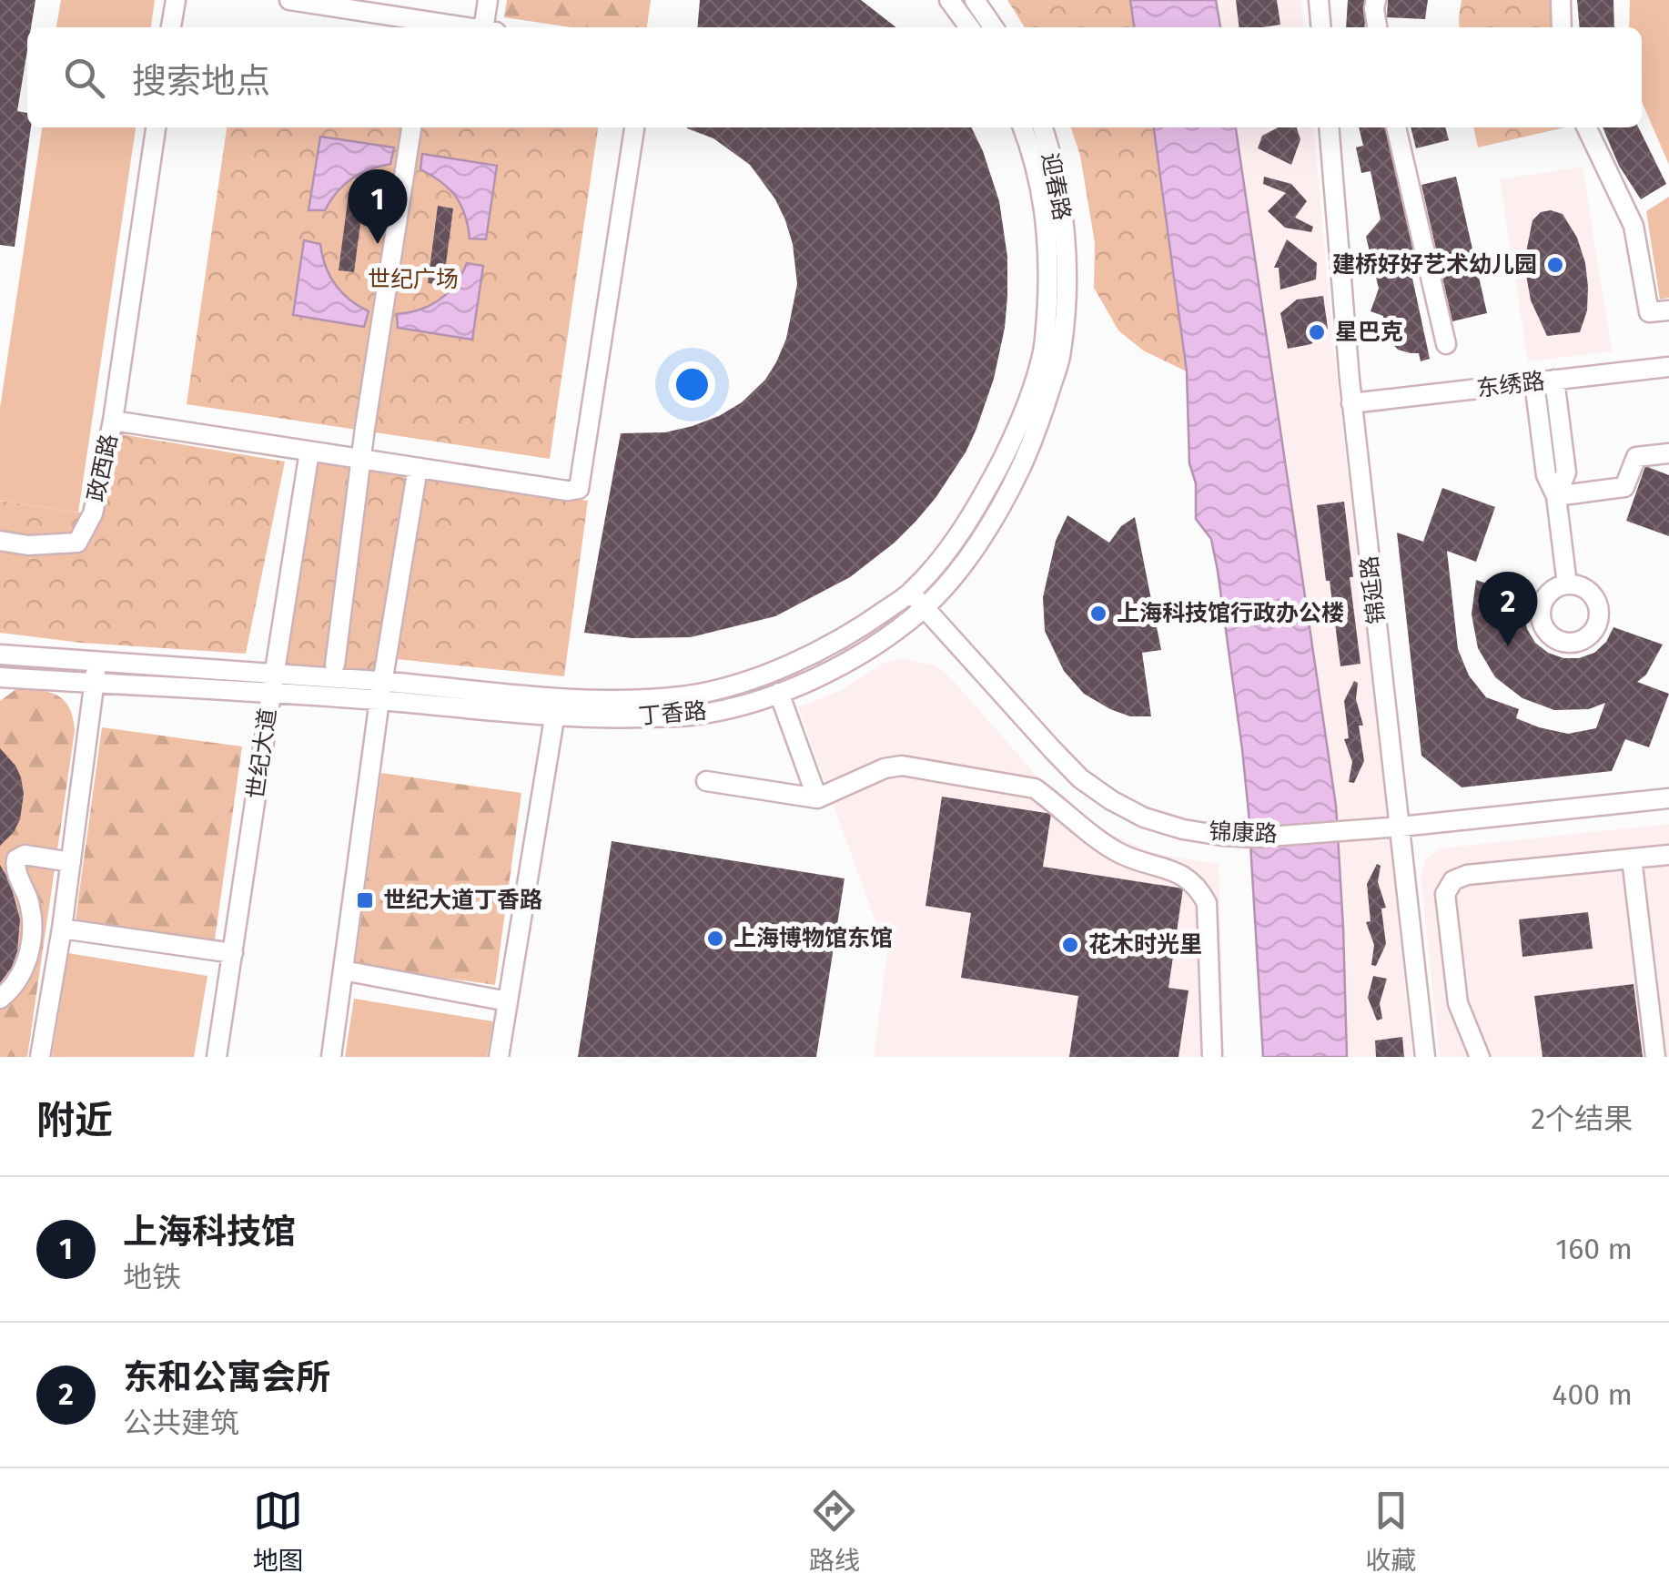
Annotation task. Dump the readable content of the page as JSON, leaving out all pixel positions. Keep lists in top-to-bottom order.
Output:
{
  "streets": {
    "street": [
      "迎春路",
      "东绣路",
      "政西路",
      "锦延路",
      "丁香路",
      "世纪大道",
      "锦康路"
    ]
  },
  "crossings": [
    ["迎春路", "丁香路"],
    ["东绣路", "锦延路"],
    ["锦延路", "锦康路"],
    ["丁香路", "世纪大道"],
    ["丁香路", "锦康路"]
  ],
  "parks": ["世纪广场"],
  "places": {
    "other": [
      "建桥好好艺术幼儿园",
      "星巴克",
      "上海科技馆行政办公楼",
      "上海博物馆东馆",
      "花木时光里"
    ],
    "transit": ["世纪大道丁香路"]
  },
  "page": {
    "search": "搜索地点",
    "pins": ["1", "2"],
    "heading": ["附近", "2个结果"],
    "list": [
      {
        "mark": "1",
        "name": "上海科技馆",
        "note": "地铁",
        "value": "160 m"
      },
      {
        "mark": "2",
        "name": "东和公寓会所",
        "note": "公共建筑",
        "value": "400 m"
      }
    ],
    "nav": ["地图", "路线", "收藏"]
  }
}
